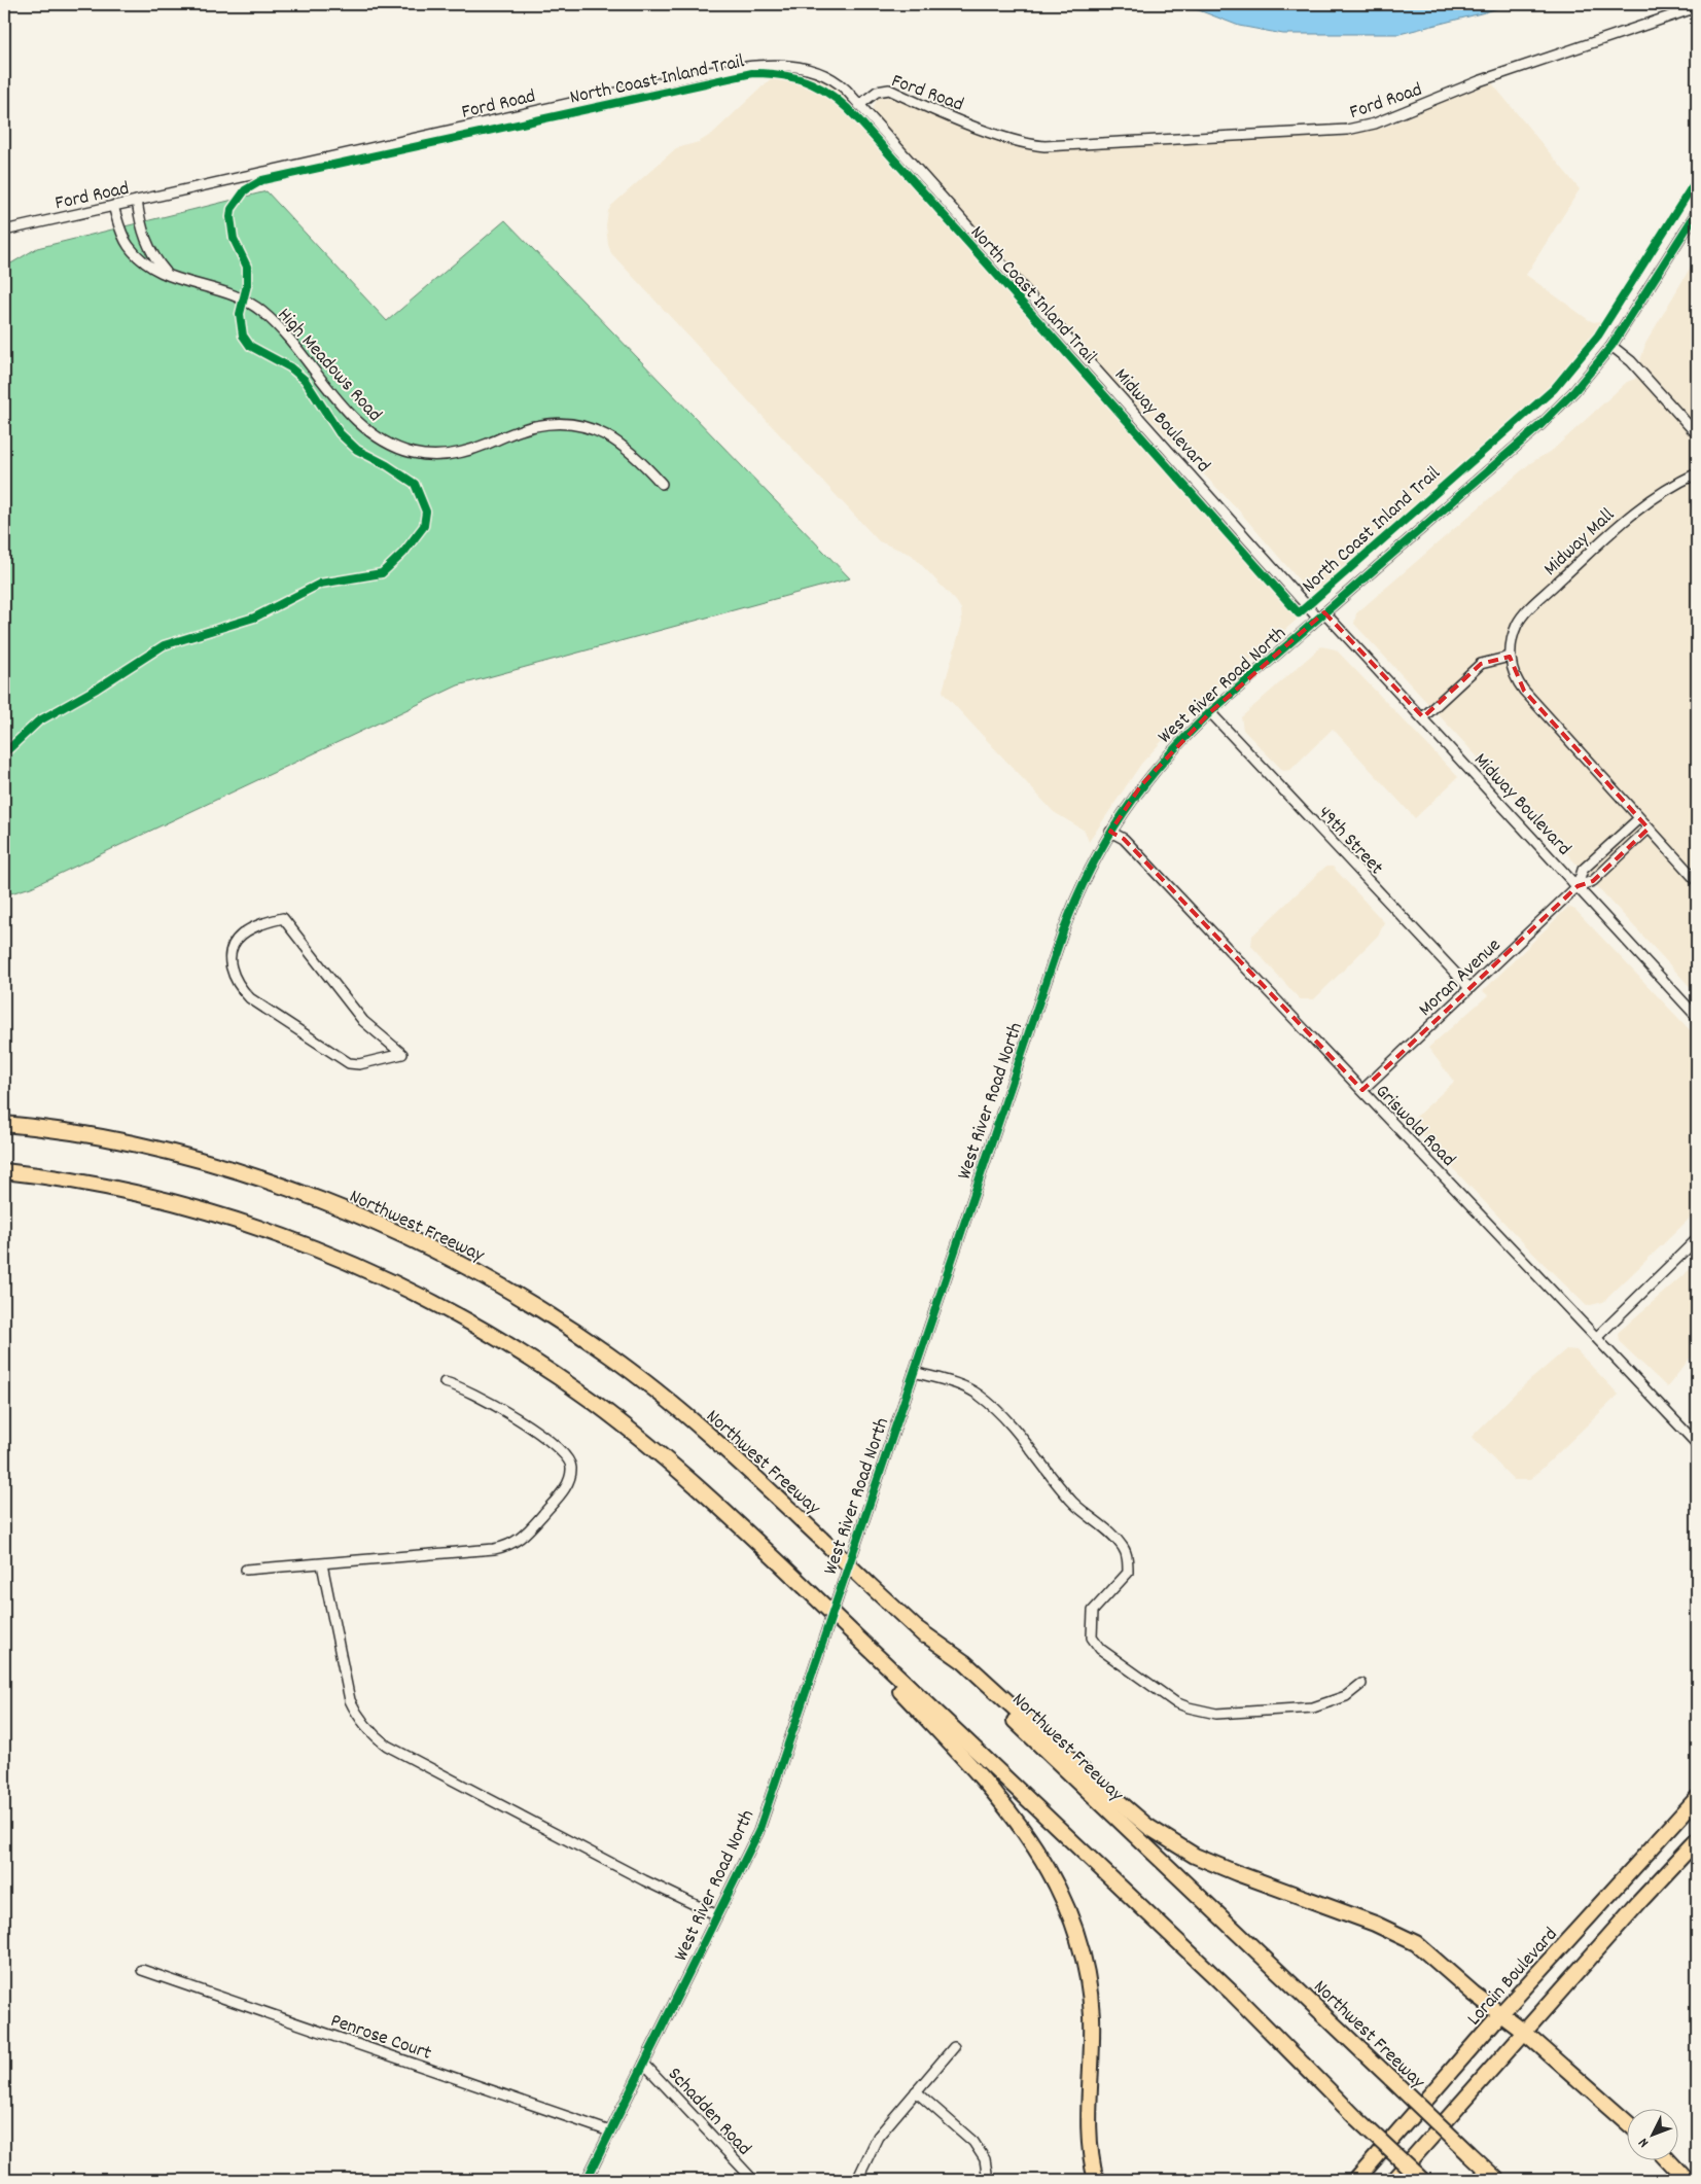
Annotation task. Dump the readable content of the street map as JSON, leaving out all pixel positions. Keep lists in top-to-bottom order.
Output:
{
  "streets": {
    "highway": ["Northwest Freeway", "Lorain Boulevard"],
    "street": [
      "Ford Road",
      "High Meadows Road",
      "Midway Boulevard",
      "Midway Mall",
      "West River Road North",
      "49th Street",
      "Moran Avenue",
      "Griswold Road",
      "Penrose Court",
      "Schadden Road"
    ],
    "cycle path": ["North Coast Inland Trail"]
  },
  "crossings": [
    ["Ford Road", "High Meadows Road"],
    ["Ford Road", "Midway Boulevard"],
    ["Midway Boulevard", "West River Road North"],
    ["Midway Boulevard", "Moran Avenue"],
    ["West River Road North", "49th Street"],
    ["West River Road North", "Griswold Road"],
    ["West River Road North", "Penrose Court"],
    ["West River Road North", "Schadden Road"],
    ["49th Street", "Moran Avenue"],
    ["Moran Avenue", "Griswold Road"]
  ],
  "north": "bottom left"
}
